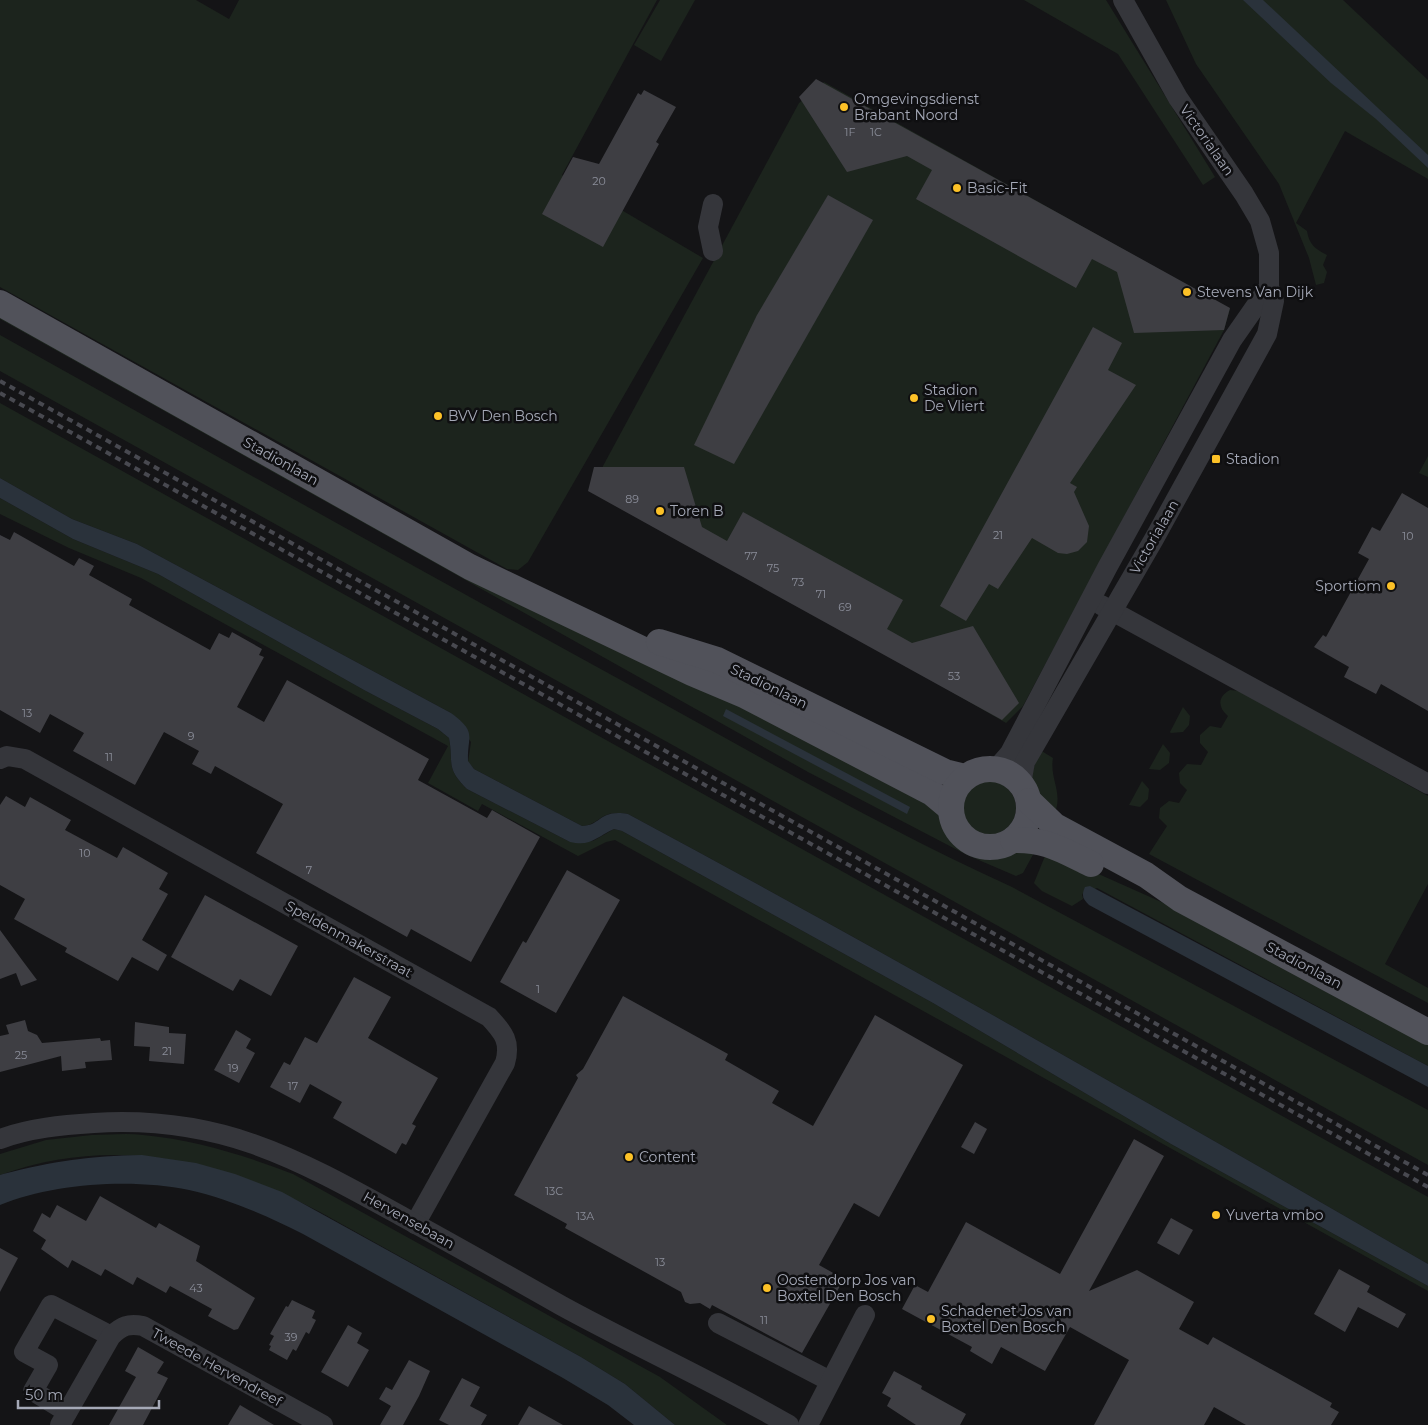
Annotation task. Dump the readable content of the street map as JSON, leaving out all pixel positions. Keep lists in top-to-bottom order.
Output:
{
  "streets": {
    "main road": ["Stadionlaan"],
    "street": [
      "Victorialaan",
      "Speldenmakerstraat",
      "Hervensebaan",
      "Tweede Hervendreef"
    ]
  },
  "crossings": [
    ["Victorialaan", "Stadionlaan"],
    ["Speldenmakerstraat", "Hervensebaan"]
  ],
  "places": {
    "other": [
      "Omgevingsdienst Brabant Noord",
      "Basic-Fit",
      "Stevens Van Dijk",
      "Stadion De Vliert",
      "BVV Den Bosch",
      "Toren B",
      "Sportiom",
      "Content",
      "Yuverta vmbo",
      "Oostendorp Jos van Boxtel Den Bosch",
      "Schadenet Jos van Boxtel Den Bosch"
    ],
    "transit": ["Stadion"]
  },
  "house_numbers": [
    "1F",
    "1C",
    "20",
    "89",
    "21",
    "10",
    "77",
    "75",
    "73",
    "71",
    "69",
    "53",
    "13",
    "9",
    "11",
    "10",
    "7",
    "1",
    "21",
    "25",
    "19",
    "17",
    "13C",
    "13A",
    "13",
    "43",
    "11",
    "39"
  ],
  "scale_bar": "50 m"
}
